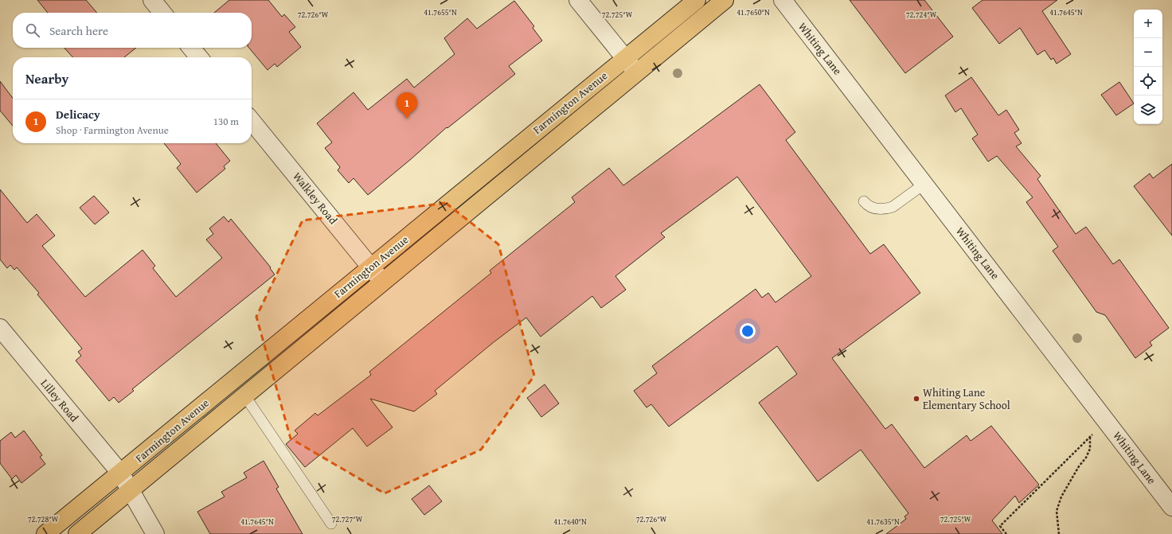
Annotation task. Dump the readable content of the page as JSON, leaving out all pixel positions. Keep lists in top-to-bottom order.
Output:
{
  "streets": {
    "main road": ["Farmington Avenue"],
    "street": ["Whiting Lane", "Walkley Road", "Lilley Road"]
  },
  "crossings": [
    ["Farmington Avenue", "Walkley Road"],
    ["Farmington Avenue", "Lilley Road"]
  ],
  "places": ["Whiting Lane Elementary School"],
  "page": {
    "map_buttons": ["+", "−"],
    "search": "Search here",
    "heading": "Nearby",
    "pins": "1",
    "list": [
      {
        "mark": "1",
        "name": "Delicacy",
        "note": "Shop · Farmington Avenue",
        "value": "130 m"
      }
    ]
  },
  "coordinates": [
    "41.7655°N",
    "41.7650°N",
    "41.7645°N",
    "72.726°W",
    "72.725°W",
    "72.724°W",
    "72.728°W",
    "72.727°W",
    "41.7640°N",
    "41.7635°N"
  ]
}
